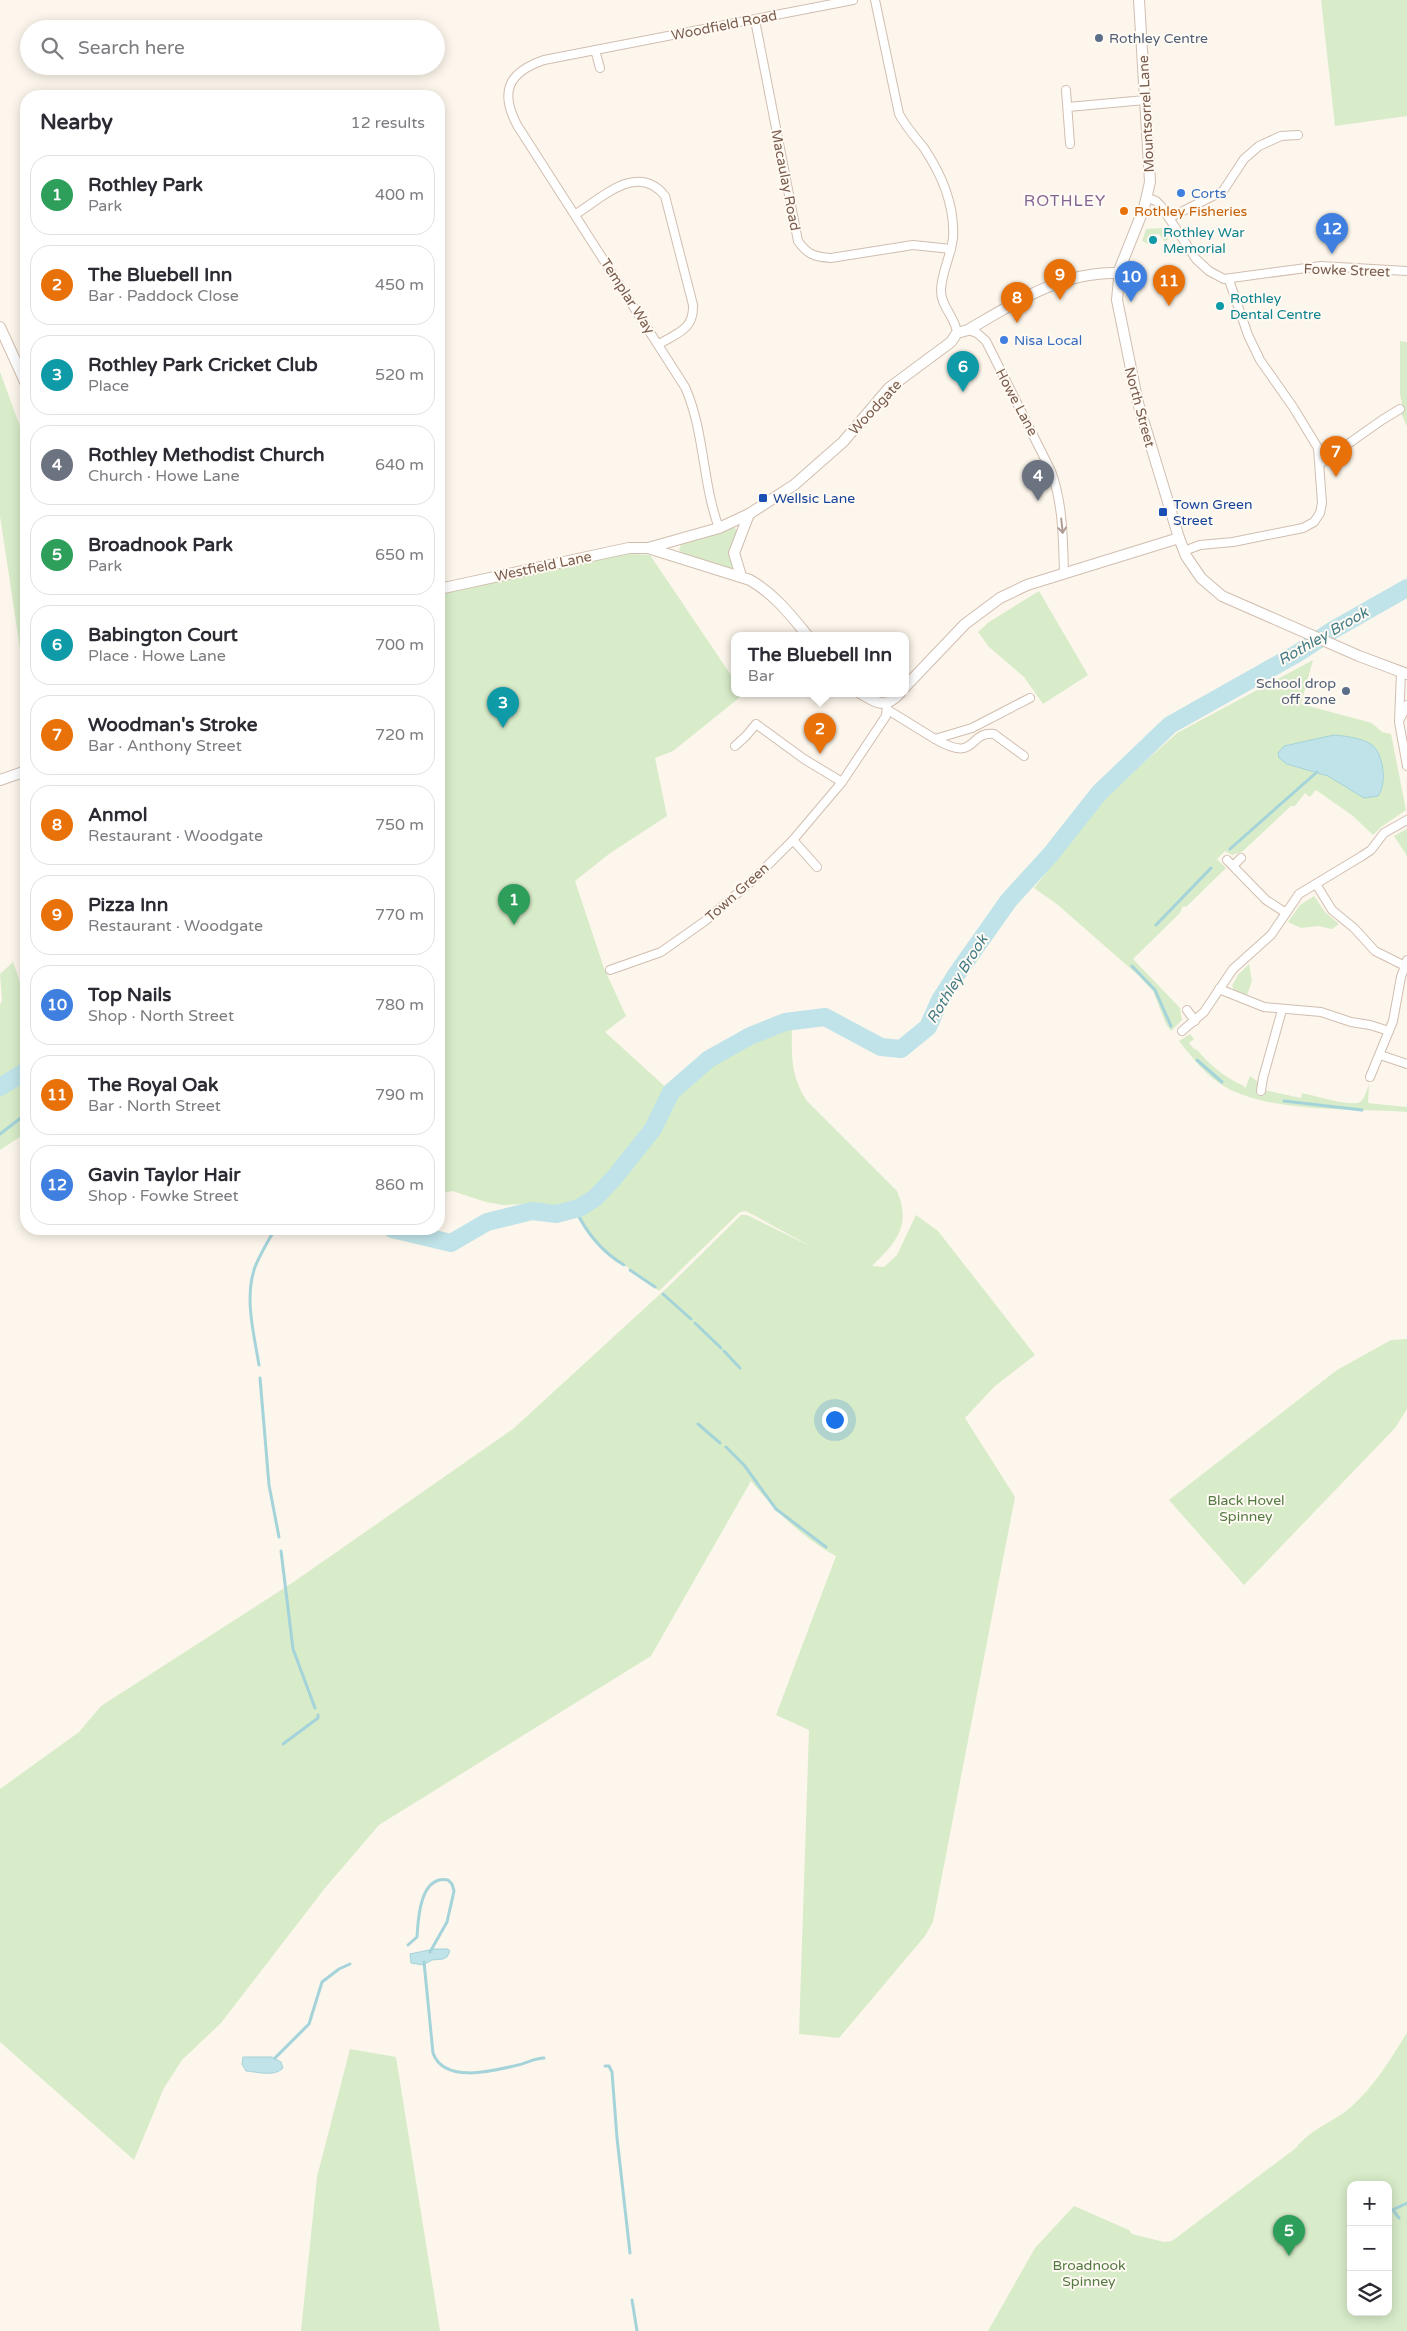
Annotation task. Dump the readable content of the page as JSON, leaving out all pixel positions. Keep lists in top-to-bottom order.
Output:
{
  "streets": {
    "street": [
      "Woodfield Road",
      "Mountsorrel Lane",
      "Macaulay Road",
      "Fowke Street",
      "Templar Way",
      "Howe Lane",
      "Woodgate",
      "North Street",
      "Westfield Lane",
      "Town Green"
    ]
  },
  "crossings": [
    ["Woodfield Road", "Macaulay Road"],
    ["Woodfield Road", "Templar Way"],
    ["Mountsorrel Lane", "Woodgate"],
    ["Mountsorrel Lane", "North Street"],
    ["Templar Way", "Woodgate"],
    ["Howe Lane", "Woodgate"],
    ["Woodgate", "North Street"],
    ["Woodgate", "Westfield Lane"]
  ],
  "one_way": ["Howe Lane"],
  "districts": ["ROTHLEY"],
  "water": ["Rothley Brook"],
  "parks": ["Black Hovel Spinney", "Broadnook Spinney"],
  "places": {
    "other": [
      "Rothley Centre",
      "Corts",
      "Rothley Fisheries",
      "Rothley War Memorial",
      "Rothley Dental Centre",
      "Nisa Local",
      "School drop off zone"
    ],
    "transit": ["Wellsic Lane", "Town Green Street"]
  },
  "page": {
    "search": "Search here",
    "heading": ["Nearby", "12 results"],
    "list": [
      {
        "mark": "1",
        "name": "Rothley Park",
        "note": "Park",
        "value": "400 m"
      },
      {
        "mark": "2",
        "name": "The Bluebell Inn",
        "note": "Bar · Paddock Close",
        "value": "450 m"
      },
      {
        "mark": "3",
        "name": "Rothley Park Cricket Club",
        "note": "Place",
        "value": "520 m"
      },
      {
        "mark": "4",
        "name": "Rothley Methodist Church",
        "note": "Church · Howe Lane",
        "value": "640 m"
      },
      {
        "mark": "5",
        "name": "Broadnook Park",
        "note": "Park",
        "value": "650 m"
      },
      {
        "mark": "6",
        "name": "Babington Court",
        "note": "Place · Howe Lane",
        "value": "700 m"
      },
      {
        "mark": "7",
        "name": "Woodman's Stroke",
        "note": "Bar · Anthony Street",
        "value": "720 m"
      },
      {
        "mark": "8",
        "name": "Anmol",
        "note": "Restaurant · Woodgate",
        "value": "750 m"
      },
      {
        "mark": "9",
        "name": "Pizza Inn",
        "note": "Restaurant · Woodgate",
        "value": "770 m"
      },
      {
        "mark": "10",
        "name": "Top Nails",
        "note": "Shop · North Street",
        "value": "780 m"
      },
      {
        "mark": "11",
        "name": "The Royal Oak",
        "note": "Bar · North Street",
        "value": "790 m"
      },
      {
        "mark": "12",
        "name": "Gavin Taylor Hair",
        "note": "Shop · Fowke Street",
        "value": "860 m"
      }
    ],
    "pins": [
      "12",
      "9",
      "10",
      "11",
      "8",
      "6",
      "7",
      "4",
      "3",
      "2",
      "1",
      "5"
    ],
    "popup": ["The Bluebell Inn", "Bar"],
    "map_buttons": ["+", "−"]
  }
}
